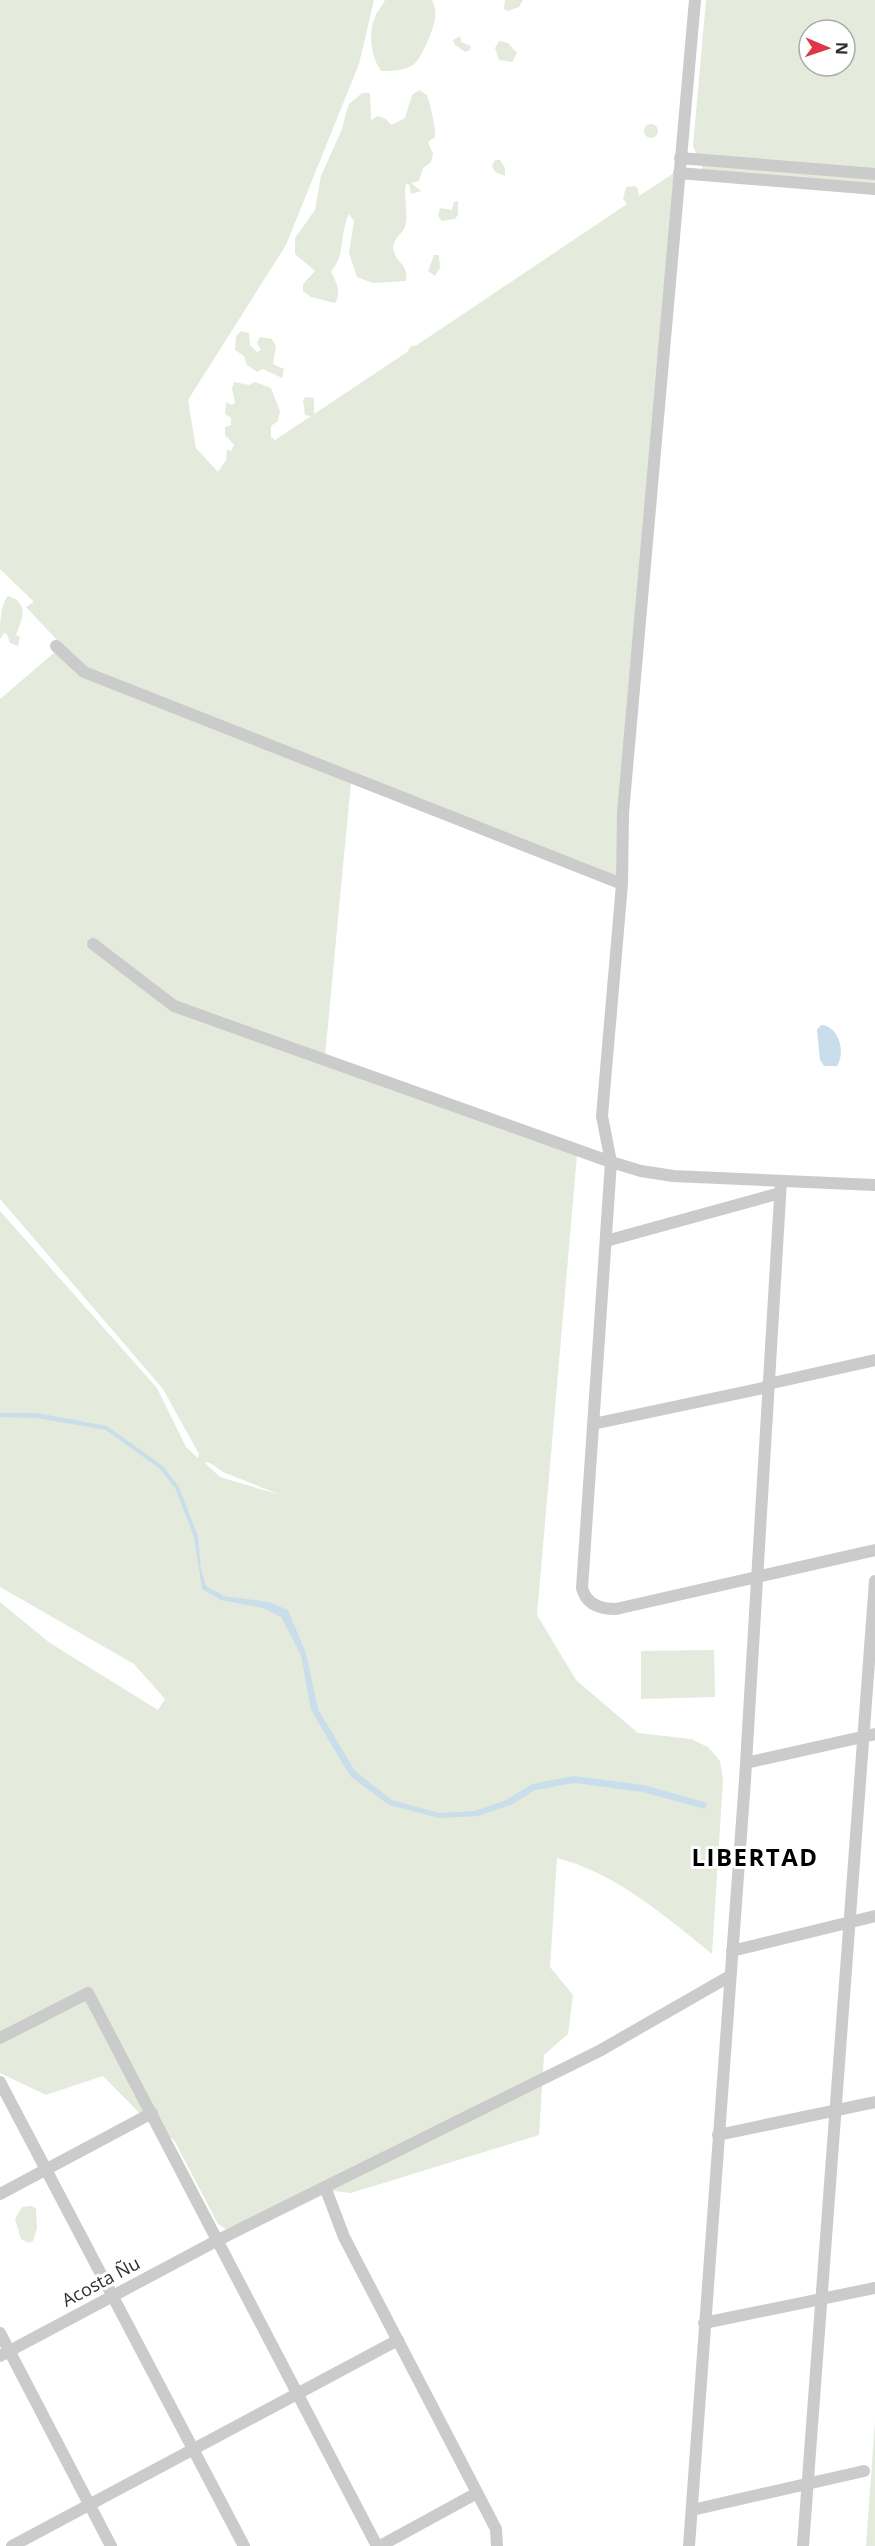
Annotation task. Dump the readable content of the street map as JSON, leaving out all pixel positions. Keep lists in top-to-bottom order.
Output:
{
  "streets": {
    "street": ["Acosta Ñu"]
  },
  "districts": ["LIBERTAD"],
  "north": "right"
}
